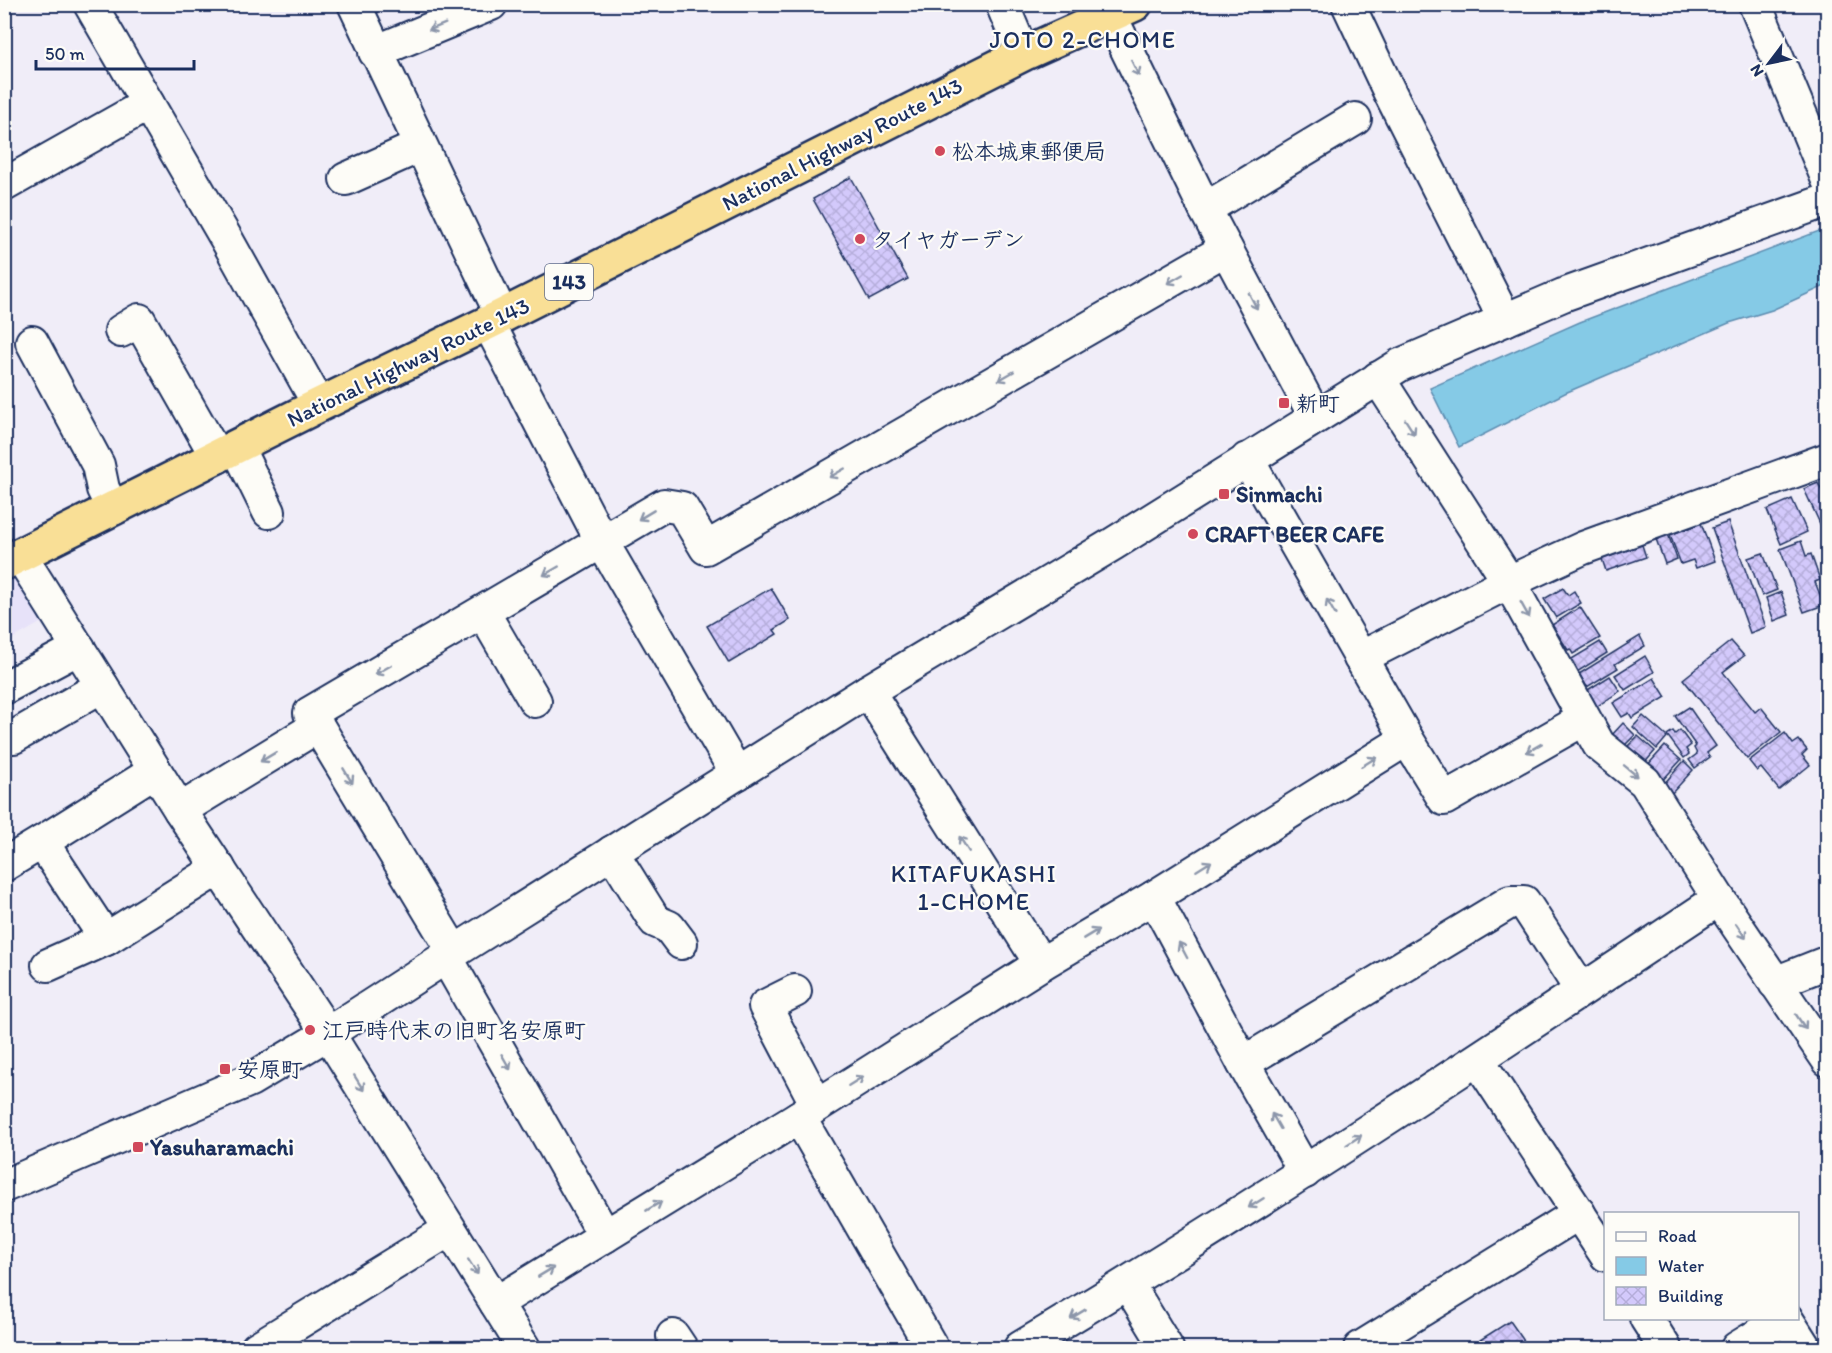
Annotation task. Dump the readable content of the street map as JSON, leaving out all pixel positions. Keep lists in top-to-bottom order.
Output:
{
  "streets": {
    "highway": ["National Highway Route 143", "143"]
  },
  "districts": ["JOTO 2-CHOME", "KITAFUKASHI 1-CHOME"],
  "places": {
    "other": [
      "松本城東郵便局",
      "タイヤガーデン",
      "CRAFT BEER CAFE",
      "江戸時代末の旧町名安原町"
    ],
    "transit": [
      "新町",
      "Sinmachi",
      "安原町",
      "Yasuharamachi"
    ]
  },
  "legend": ["Road", "Water", "Building"],
  "scale_bar": "50 m",
  "north": "bottom left"
}
